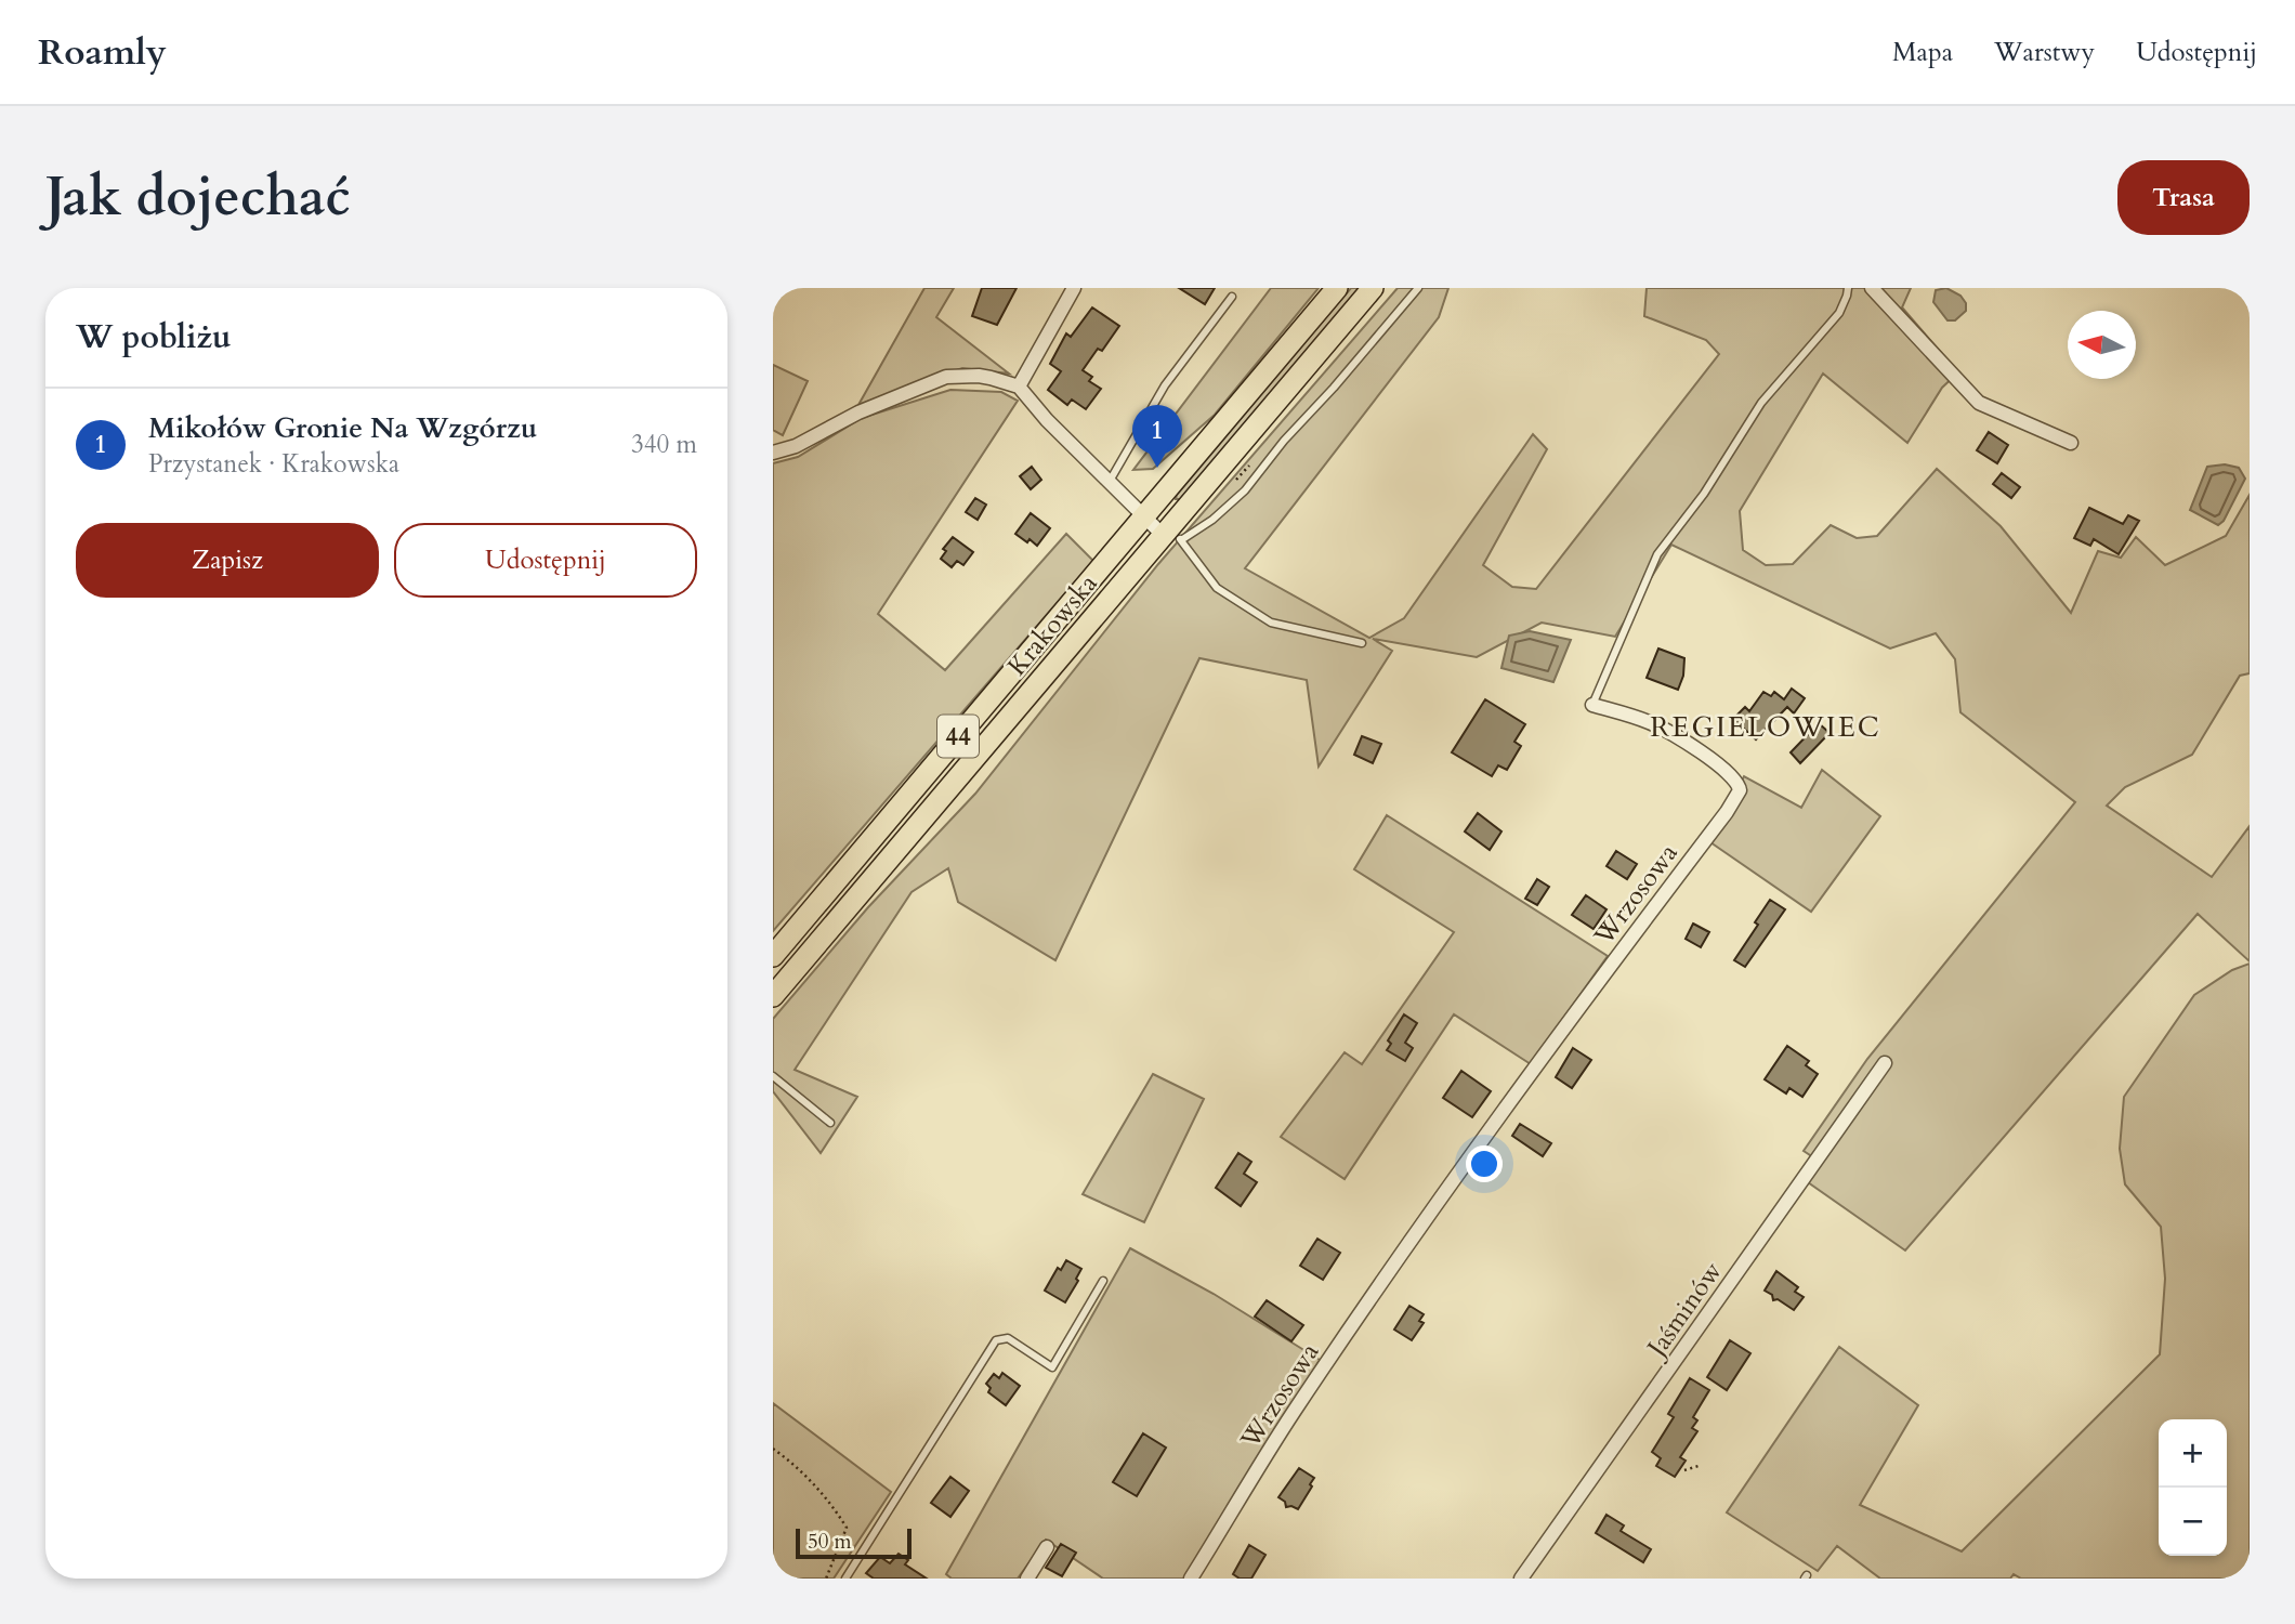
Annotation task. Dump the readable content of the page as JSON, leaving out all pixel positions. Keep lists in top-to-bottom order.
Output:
{
  "streets": {
    "main road": ["Krakowska", "44"],
    "street": ["Wrzosowa", "Jaśminów"]
  },
  "districts": ["REGIELOWIEC"],
  "scale_bar": "50 m",
  "north": "left",
  "page": {
    "header": "Roamly",
    "nav": ["Mapa", "Warstwy", "Udostępnij"],
    "buttons": [
      "Trasa",
      ["Zapisz", "Udostępnij"]
    ],
    "title": "Jak dojechać",
    "heading": "W pobliżu",
    "list": [
      {
        "mark": "1",
        "name": "Mikołów Gronie Na Wzgórzu",
        "note": "Przystanek · Krakowska",
        "value": "340 m"
      }
    ],
    "pins": "1",
    "map_buttons": ["+", "−"],
    "scale": "50 m"
  }
}
